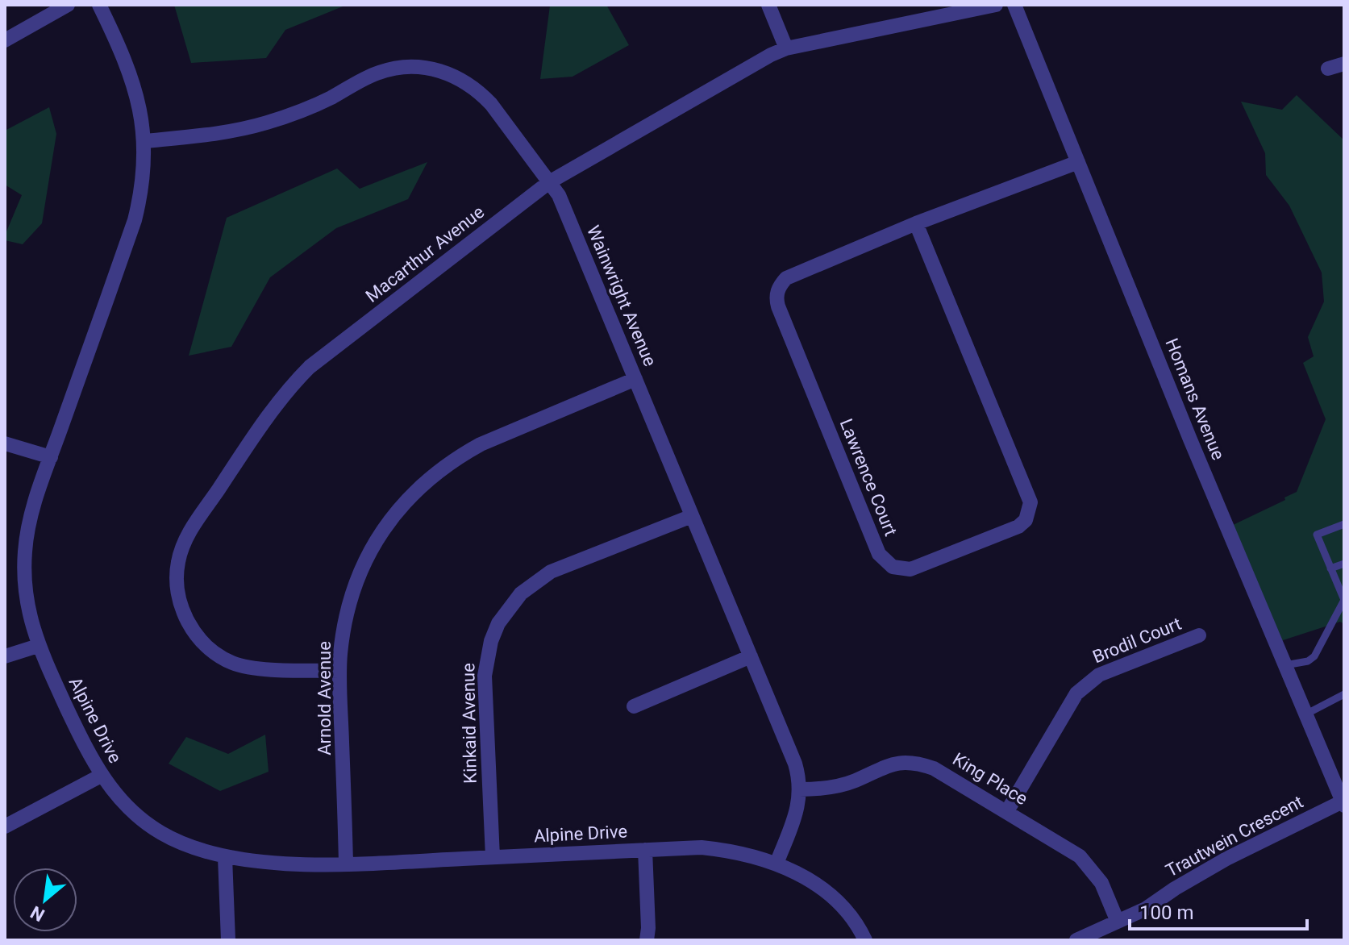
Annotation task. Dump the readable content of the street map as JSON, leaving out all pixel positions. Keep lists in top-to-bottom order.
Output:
{
  "streets": {
    "street": [
      "Macarthur Avenue",
      "Wainwright Avenue",
      "Homans Avenue",
      "Lawrence Court",
      "Brodil Court",
      "Arnold Avenue",
      "Alpine Drive",
      "Kinkaid Avenue",
      "King Place",
      "Trautwein Crescent"
    ]
  },
  "crossings": [
    ["Macarthur Avenue", "Wainwright Avenue"],
    ["Macarthur Avenue", "Arnold Avenue"],
    ["Wainwright Avenue", "Arnold Avenue"],
    ["Wainwright Avenue", "Alpine Drive"],
    ["Wainwright Avenue", "Kinkaid Avenue"],
    ["Wainwright Avenue", "King Place"],
    ["Homans Avenue", "Lawrence Court"],
    ["Homans Avenue", "Trautwein Crescent"],
    ["Brodil Court", "King Place"],
    ["Arnold Avenue", "Alpine Drive"],
    ["Alpine Drive", "Kinkaid Avenue"],
    ["King Place", "Trautwein Crescent"]
  ],
  "scale_bar": "100 m",
  "north": "bottom left"
}
